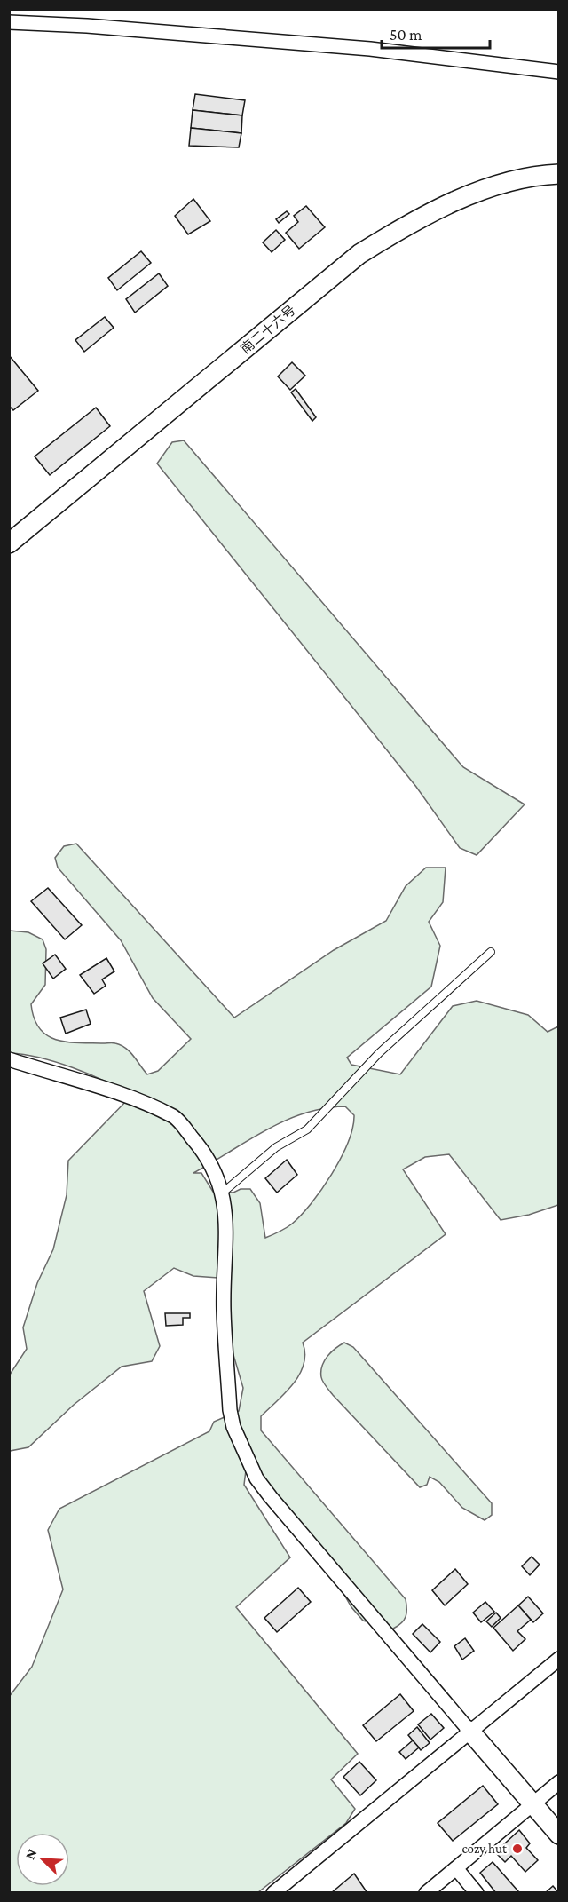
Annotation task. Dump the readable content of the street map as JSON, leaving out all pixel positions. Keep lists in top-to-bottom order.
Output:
{
  "streets": {
    "street": ["南二十六号"]
  },
  "places": ["cozy hut"],
  "scale_bar": "50 m",
  "north": "top left"
}
